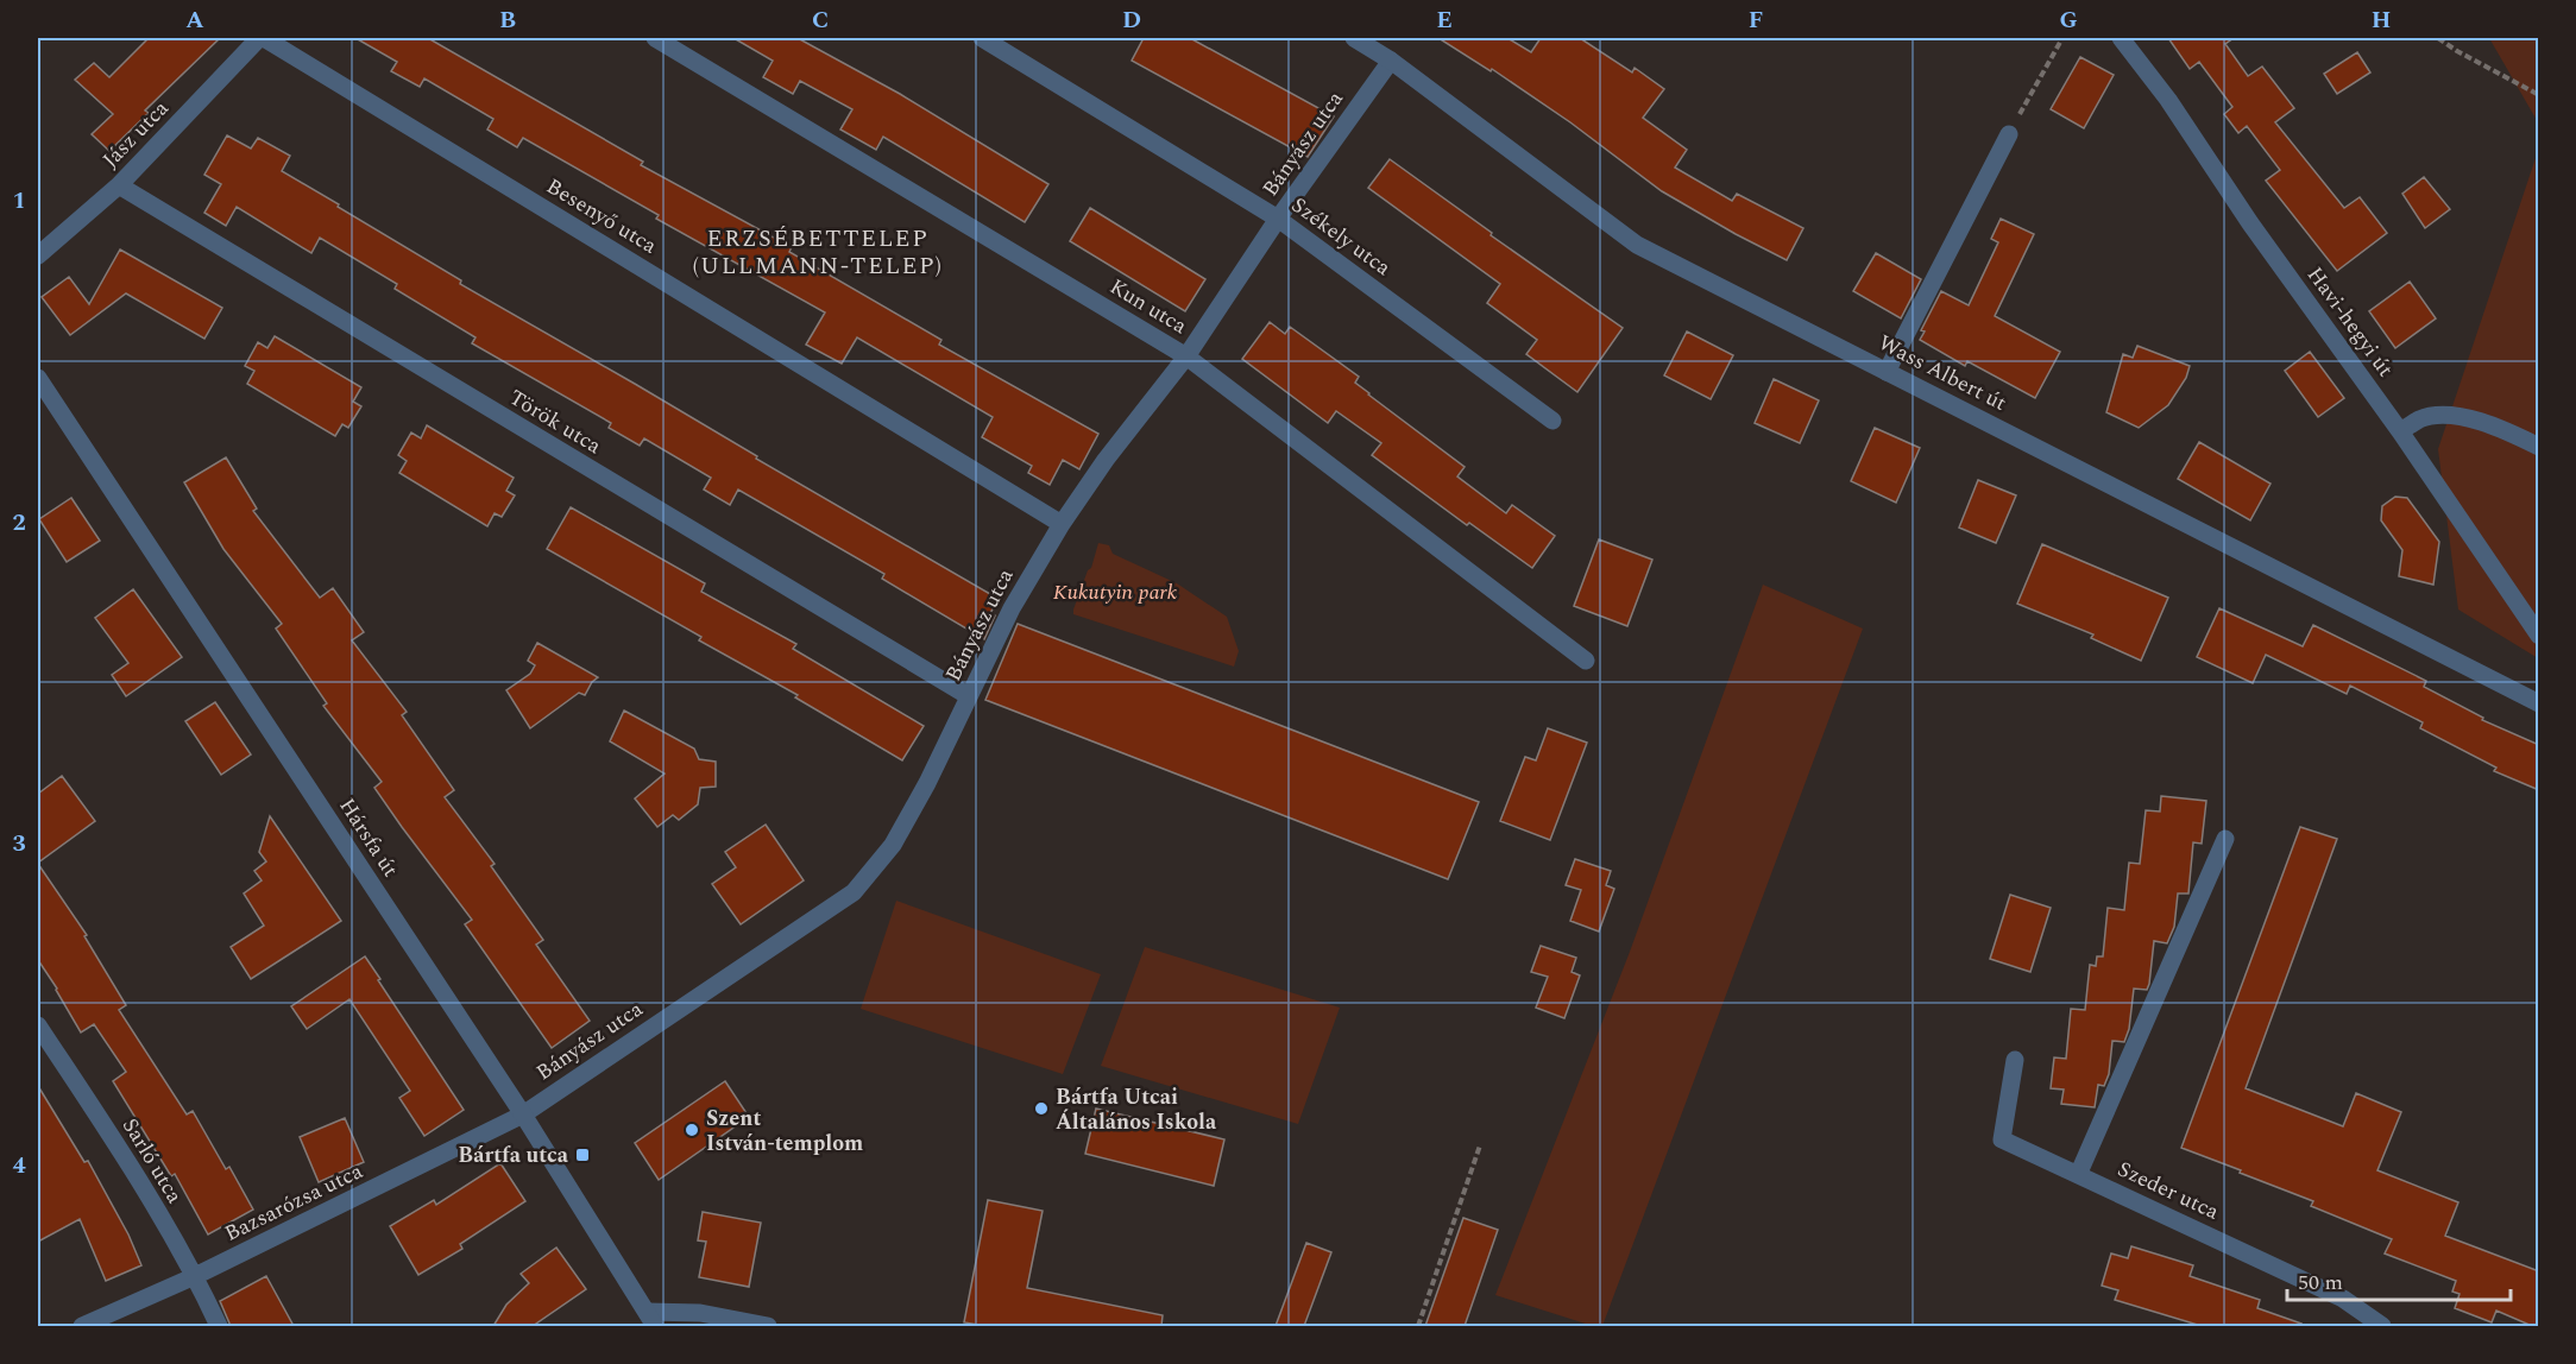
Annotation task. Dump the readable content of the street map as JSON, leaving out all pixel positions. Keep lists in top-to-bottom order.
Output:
{
  "streets": {
    "street": [
      "Jász utca",
      "Bányász utca",
      "Besenyő utca",
      "Székely utca",
      "Kun utca",
      "Havi-hegyi út",
      "Wass Albert út",
      "Török utca",
      "Hársfa út",
      "Sarló utca",
      "Szeder utca",
      "Bazsarózsa utca"
    ]
  },
  "crossings": [
    ["Jász utca", "Besenyő utca"],
    ["Jász utca", "Török utca"],
    ["Bányász utca", "Besenyő utca"],
    ["Bányász utca", "Székely utca"],
    ["Bányász utca", "Kun utca"],
    ["Bányász utca", "Wass Albert út"],
    ["Bányász utca", "Török utca"],
    ["Bányász utca", "Hársfa út"],
    ["Bányász utca", "Bazsarózsa utca"],
    ["Hársfa út", "Bazsarózsa utca"],
    ["Sarló utca", "Bazsarózsa utca"]
  ],
  "districts": ["ERZSÉBETTELEP (ULLMANN-TELEP)"],
  "parks": ["Kukutyin park"],
  "places": {
    "other": ["Bártfa Utcai Általános Iskola", "Szent István-templom"],
    "transit": ["Bártfa utca"]
  },
  "scale_bar": "50 m",
  "grid": {
    "columns": [
      "A",
      "B",
      "C",
      "D",
      "E",
      "F",
      "G",
      "H"
    ],
    "rows": [
      "1",
      "2",
      "3",
      "4"
    ]
  }
}
